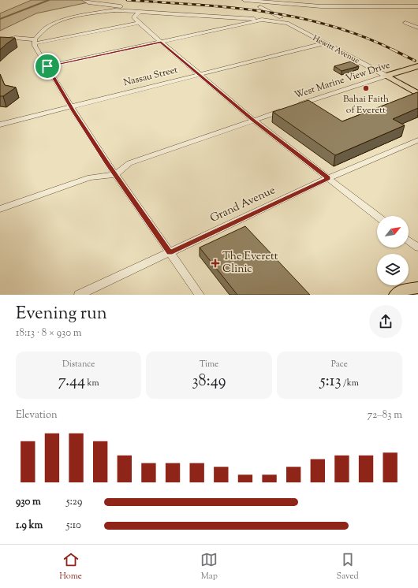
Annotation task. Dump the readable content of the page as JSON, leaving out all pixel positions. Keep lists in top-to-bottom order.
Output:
{
  "streets": {
    "main road": ["Hewitt Avenue", "West Marine View Drive"],
    "street": ["Nassau Street", "Grand Avenue"]
  },
  "crossings": [
    ["Hewitt Avenue", "Nassau Street"],
    ["Hewitt Avenue", "West Marine View Drive"]
  ],
  "places": {
    "other": ["Bahai Faith of Everett"],
    "health": ["The Everett Clinic"]
  },
  "north": "top right",
  "page": {
    "heading": ["Evening run", "18:13 · 8 × 930 m"],
    "stats": [
      ["Distance", "7.44 km"],
      ["Time", "38:49"],
      ["Pace", "5:13 /km"]
    ],
    "chart": ["Elevation", "72–83 m"],
    "list": [
      {
        "name": "930 m",
        "note": "5:29"
      },
      {
        "name": "1.9 km",
        "note": "5:10"
      }
    ],
    "tabs": ["Home", "Map", "Saved"]
  }
}
